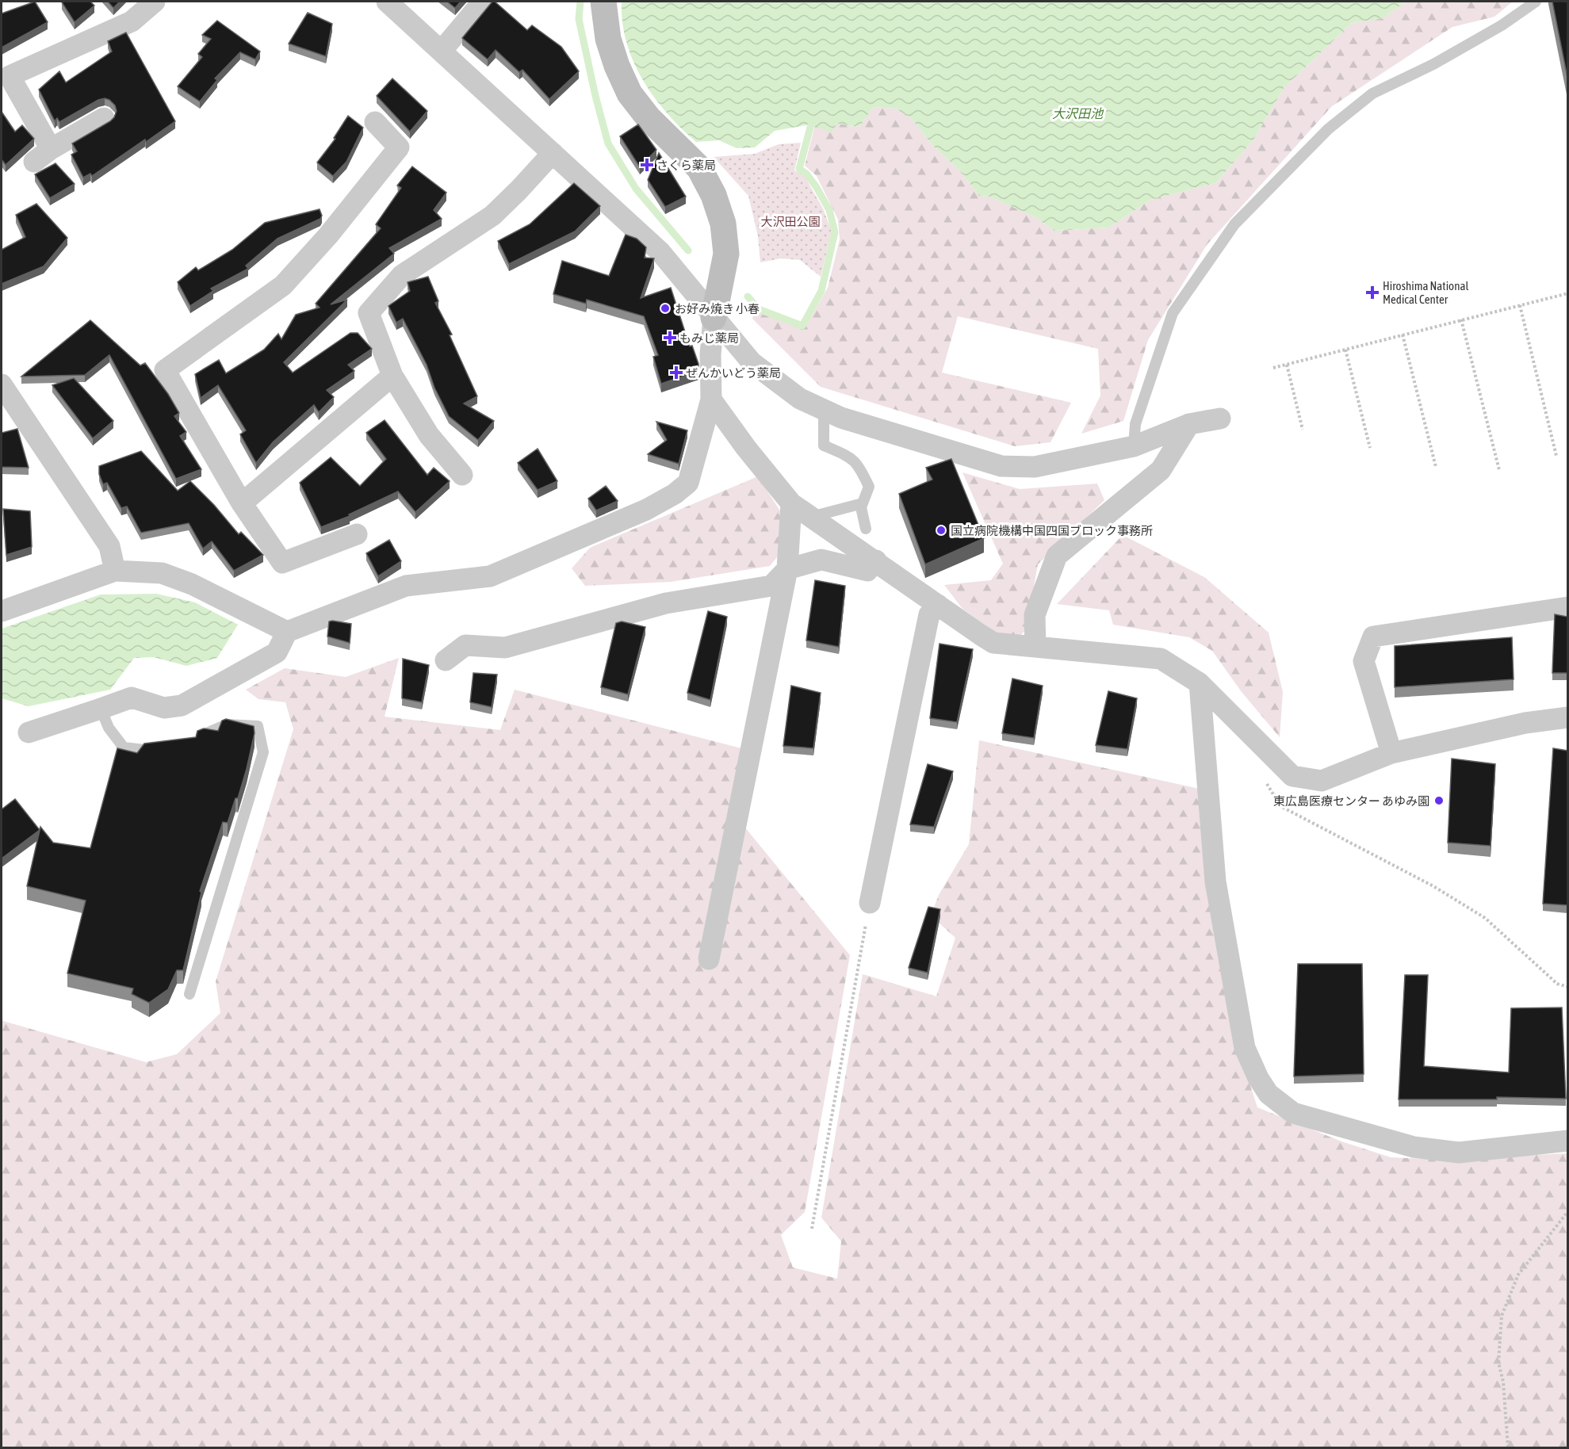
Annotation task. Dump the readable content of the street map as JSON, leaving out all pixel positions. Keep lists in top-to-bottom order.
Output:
{
  "water": ["大沢田池"],
  "parks": ["大沢田公園"],
  "places": {
    "health": [
      "さくら薬局",
      "Hiroshima National Medical Center",
      "もみじ薬局",
      "ぜんかいどう薬局"
    ],
    "other": ["お好み焼き 小春", "国立病院機構中国四国ブロック事務所", "東広島医療センター あゆみ園"]
  }
}
